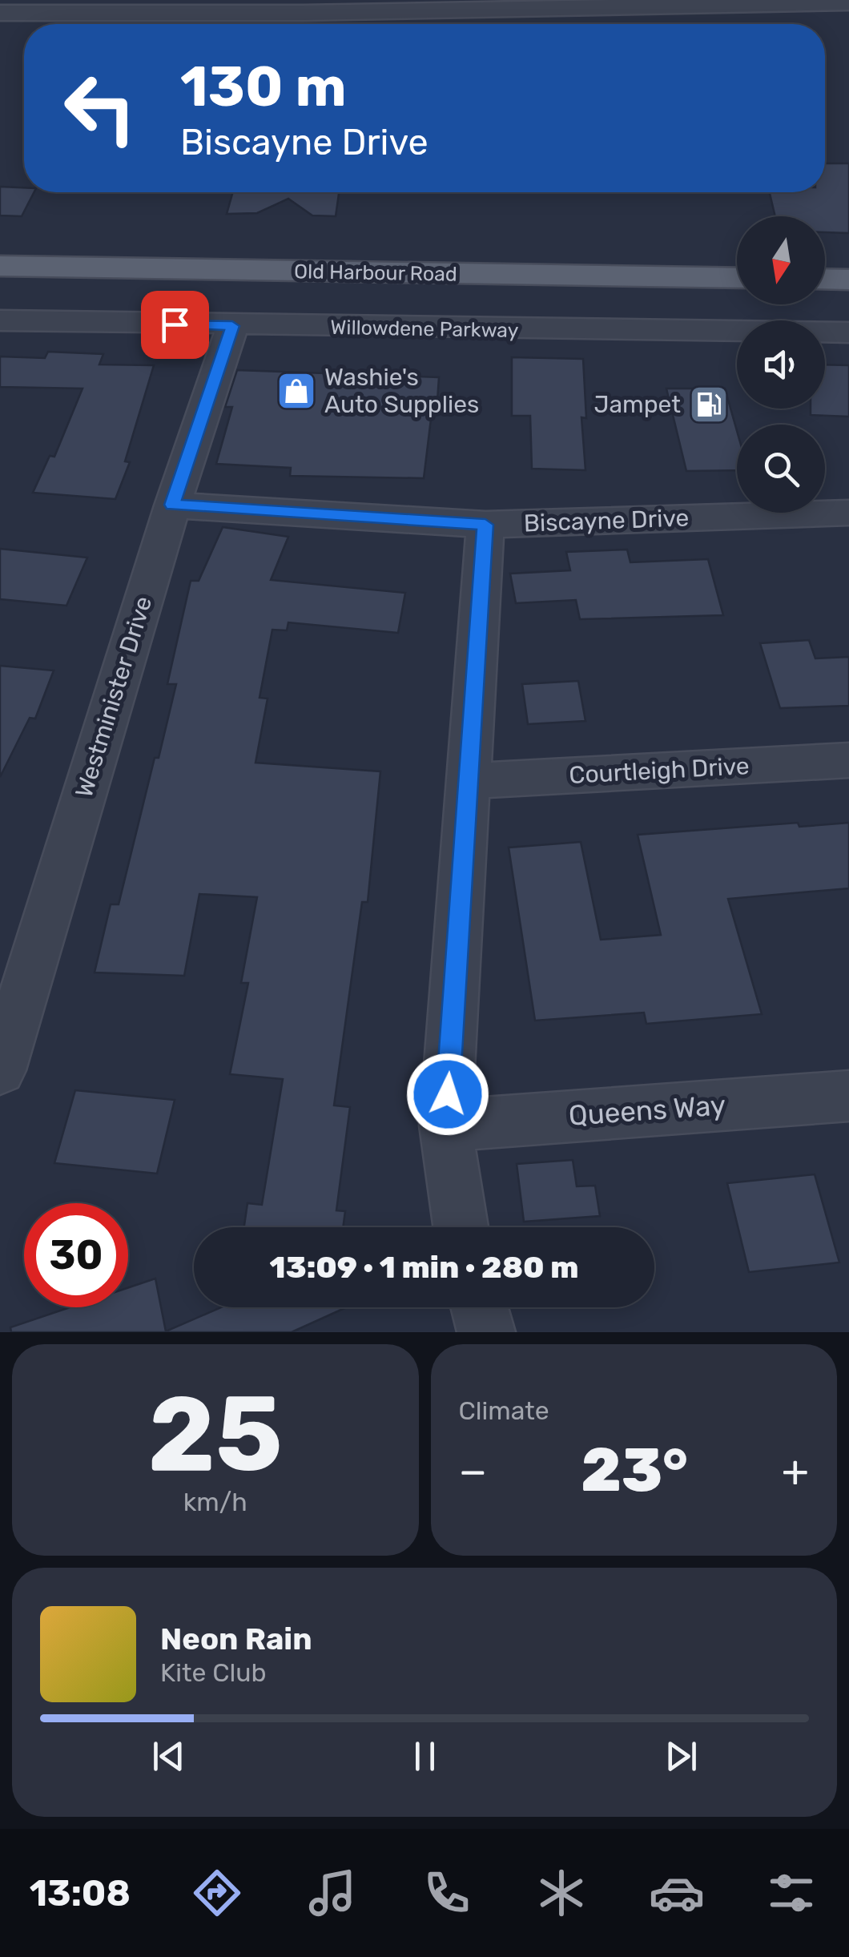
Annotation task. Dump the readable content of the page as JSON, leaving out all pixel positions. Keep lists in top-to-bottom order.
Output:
{
  "streets": {
    "main road": ["Old Harbour Road"],
    "street": [
      "Willowdene Parkway",
      "Biscayne Drive",
      "Westminister Drive",
      "Courtleigh Drive",
      "Queens Way"
    ]
  },
  "crossings": [
    ["Willowdene Parkway", "Westminister Drive"],
    ["Biscayne Drive", "Westminister Drive"]
  ],
  "places": {
    "shop": ["Washie's Auto Supplies"],
    "fuel station": ["Jampet"]
  },
  "north": "bottom",
  "page": {
    "turn": ["130 m", "Biscayne Drive"],
    "limit": "30",
    "trip": "13:09 · 1 min · 280 m",
    "tile": [
      ["25", "km/h"],
      "Climate"
    ],
    "heat": ["−", "23°", "+"],
    "song": ["Neon Rain", "Kite Club"],
    "tabs": "13:08"
  }
}
